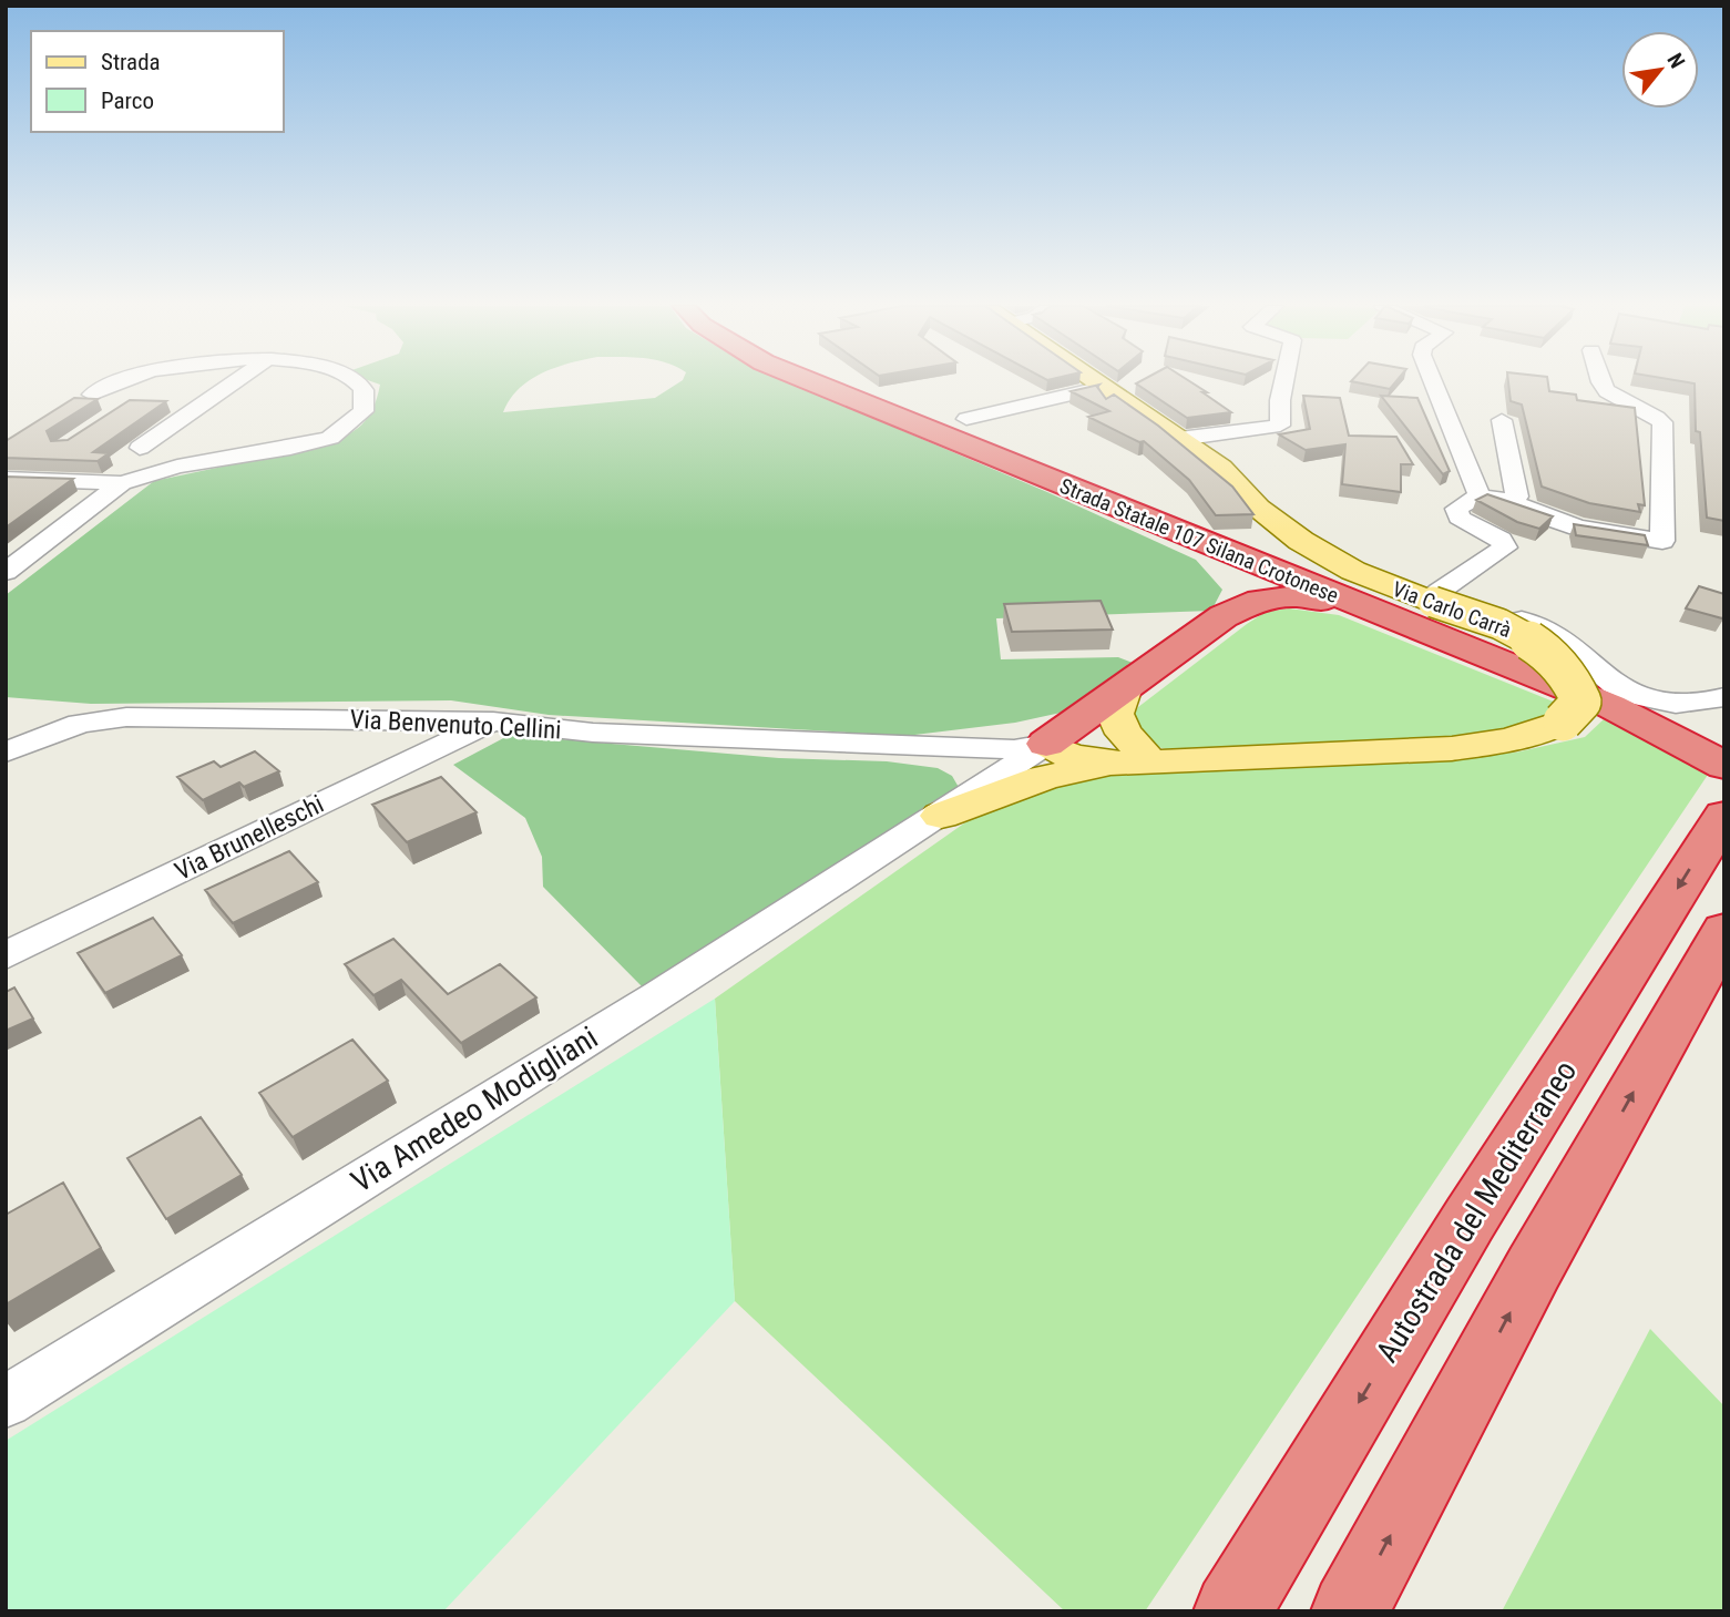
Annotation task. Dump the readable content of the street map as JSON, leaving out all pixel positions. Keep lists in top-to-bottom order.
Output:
{
  "streets": {
    "highway": ["Strada Statale 107 Silana Crotonese", "Autostrada del Mediterraneo"],
    "main road": ["Via Carlo Carrà"],
    "street": ["Via Benvenuto Cellini", "Via Brunelleschi", "Via Amedeo Modigliani"]
  },
  "crossings": [
    ["Via Carlo Carrà", "Via Benvenuto Cellini"],
    ["Via Carlo Carrà", "Via Amedeo Modigliani"],
    ["Via Benvenuto Cellini", "Via Brunelleschi"],
    ["Via Benvenuto Cellini", "Via Amedeo Modigliani"]
  ],
  "legend": ["Strada", "Parco"],
  "north": "top right"
}
